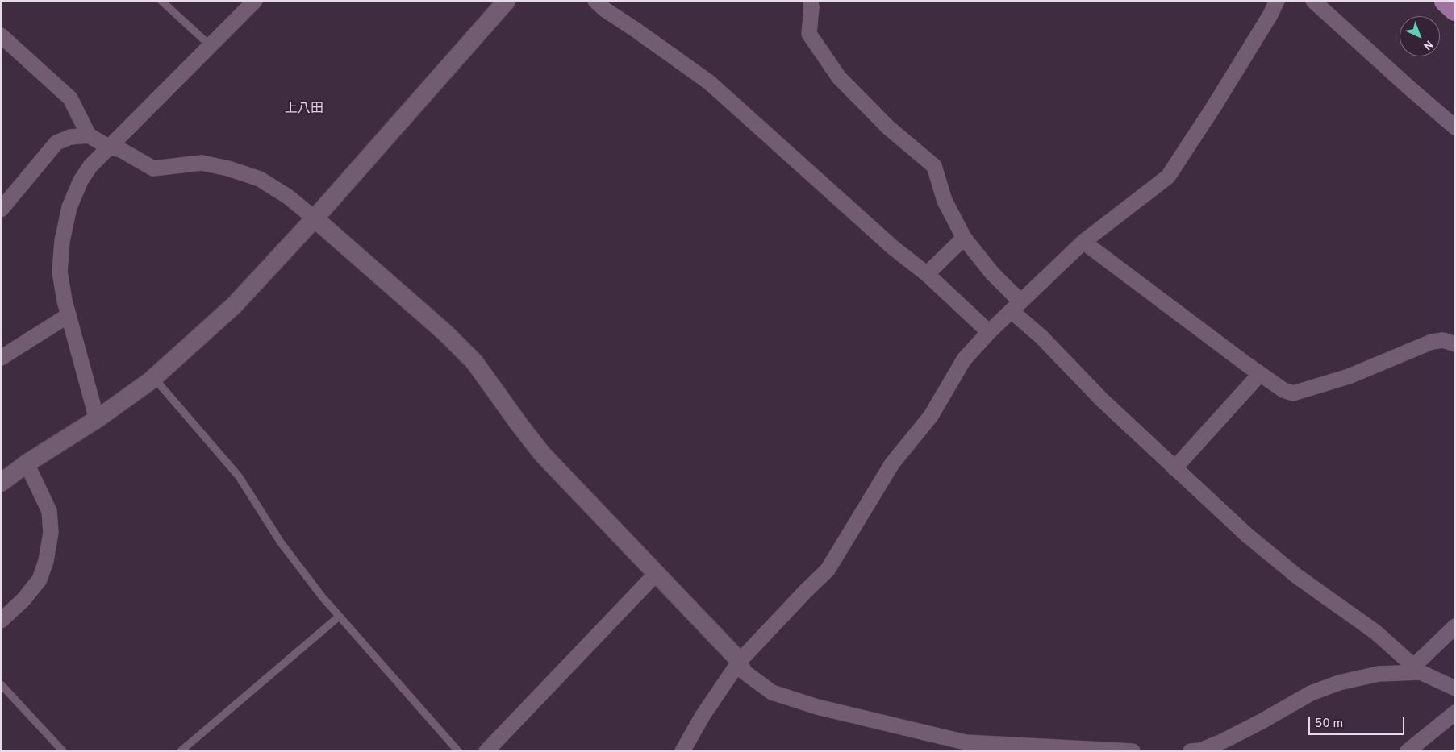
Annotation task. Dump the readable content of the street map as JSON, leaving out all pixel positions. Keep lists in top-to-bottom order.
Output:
{
  "districts": ["上八田"],
  "scale_bar": "50 m",
  "north": "bottom right"
}
